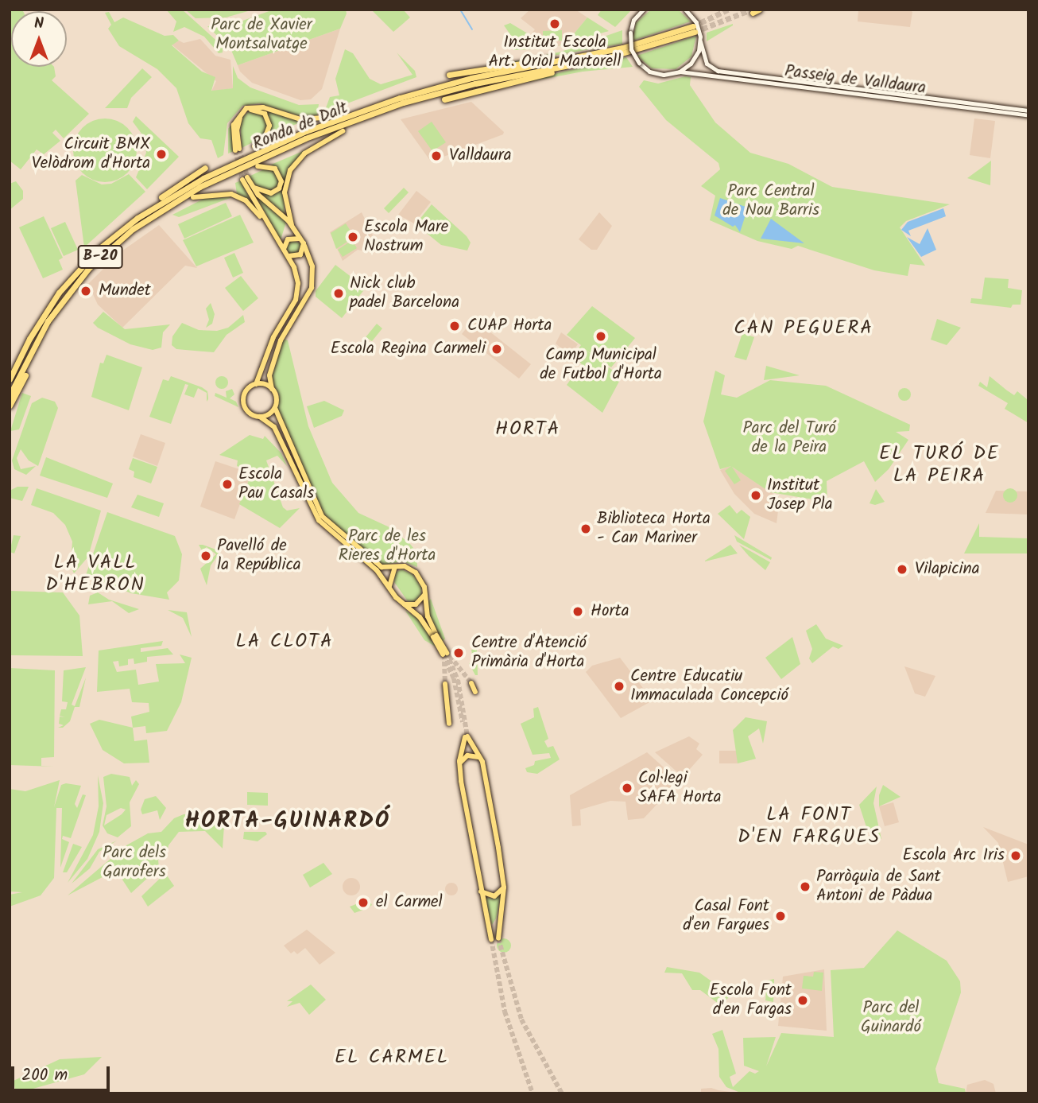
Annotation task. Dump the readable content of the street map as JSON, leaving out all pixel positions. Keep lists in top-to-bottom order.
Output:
{
  "streets": {
    "highway": ["Ronda de Dalt", "B-20"],
    "main road": ["Passeig de Valldaura"]
  },
  "districts": [
    "CAN PEGUERA",
    "HORTA",
    "EL TURÓ DE LA PEIRA",
    "LA VALL D'HEBRON",
    "LA CLOTA",
    "LA FONT D'EN FARGUES",
    "HORTA-GUINARDÓ",
    "EL CARMEL"
  ],
  "parks": [
    "Parc de Xavier Montsalvatge",
    "Parc Central de Nou Barris",
    "Parc del Turó de la Peira",
    "Parc de les Rieres d'Horta",
    "Parc dels Garrofers",
    "Parc del Guinardó"
  ],
  "places": [
    "Institut Escola Art. Oriol Martorell",
    "Circuit BMX Velòdrom d'Horta",
    "Valldaura",
    "Escola Mare Nostrum",
    "Mundet",
    "Nick club padel Barcelona",
    "CUAP Horta",
    "Camp Municipal de Futbol d'Horta",
    "Escola Regina Carmeli",
    "Escola Pau Casals",
    "Institut Josep Pla",
    "Biblioteca Horta - Can Mariner",
    "Pavelló de la República",
    "Vilapicina",
    "Horta",
    "Centre d'Atenció Primària d'Horta",
    "Centre Educatiu Immaculada Concepció",
    "Col·legi SAFA Horta",
    "Escola Arc Iris",
    "Parròquia de Sant Antoni de Pàdua",
    "el Carmel",
    "Casal Font d'en Fargues",
    "Escola Font d'en Fargas"
  ],
  "scale_bar": "200 m",
  "north": "top"
}
